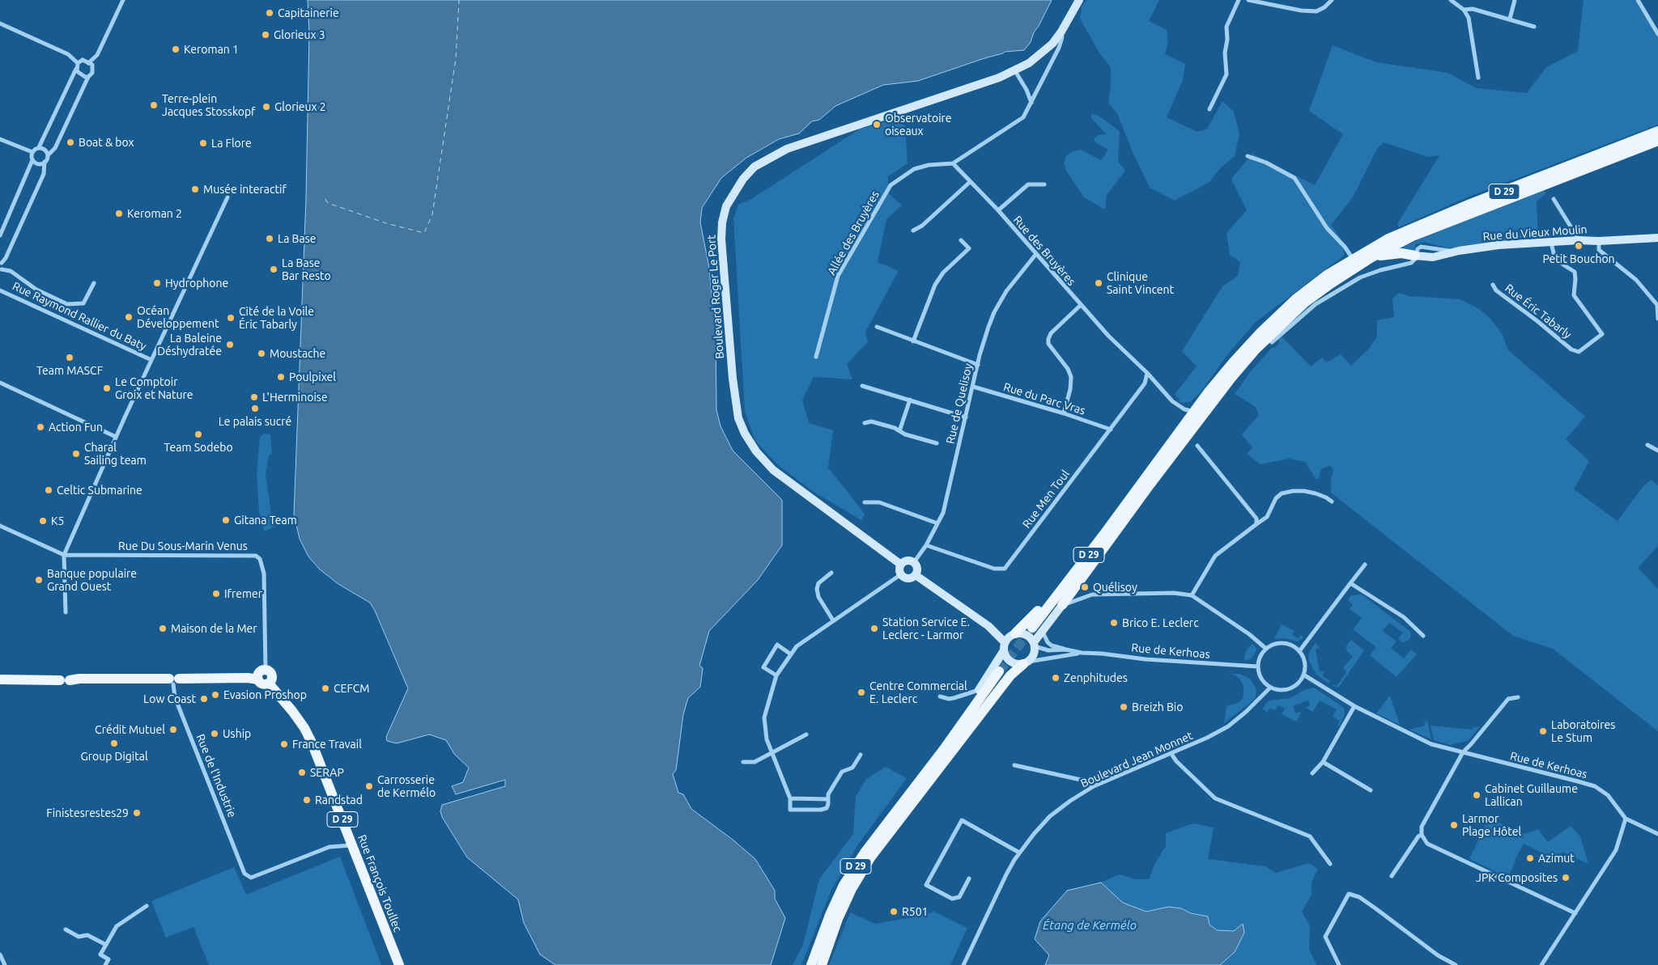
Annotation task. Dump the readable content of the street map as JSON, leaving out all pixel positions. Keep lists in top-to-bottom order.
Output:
{
  "streets": {
    "main road": ["D 29", "Rue François Toullec"],
    "street": [
      "Allée des Bruyères",
      "Rue du Vieux Moulin",
      "Rue des Bruyères",
      "Boulevard Roger Le Port",
      "Rue Éric Tabarly",
      "Rue Raymond Rallier du Baty",
      "Rue du Parc Vras",
      "Rue de Quelisoy",
      "Rue Men Toul",
      "Rue Du Sous-Marin Venus",
      "Rue de Kerhoas",
      "Boulevard Jean Monnet",
      "Rue de l'Industrie"
    ]
  },
  "crossings": [
    ["D 29", "Rue des Bruyères"],
    ["Allée des Bruyères", "Rue des Bruyères"],
    ["Rue du Vieux Moulin", "Rue Éric Tabarly"],
    ["Rue des Bruyères", "Rue de Quelisoy"],
    ["Rue des Bruyères", "Rue Men Toul"],
    ["Boulevard Roger Le Port", "Rue de Quelisoy"],
    ["Rue du Parc Vras", "Rue de Quelisoy"],
    ["Rue du Parc Vras", "Rue Men Toul"],
    ["Rue de Quelisoy", "Rue Men Toul"],
    ["Rue Du Sous-Marin Venus", "Rue François Toullec"],
    ["Rue de Kerhoas", "Boulevard Jean Monnet"],
    ["Rue de l'Industrie", "Rue François Toullec"]
  ],
  "water": ["Étang de Kermélo"],
  "places": [
    "Capitainerie",
    "Glorieux 3",
    "Keroman 1",
    "Terre-plein Jacques Stosskopf",
    "Glorieux 2",
    "Observatoire oiseaux",
    "Boat & box",
    "La Flore",
    "Musée interactif",
    "Keroman 2",
    "La Base",
    "Petit Bouchon",
    "La Base Bar Resto",
    "Hydrophone",
    "Clinique Saint Vincent",
    "Océan Développement",
    "Cité de la Voile Éric Tabarly",
    "La Baleine Déshydratée",
    "Moustache",
    "Team MASCF",
    "Poulpixel",
    "Le Comptoir Groix et Nature",
    "L'Herminoise",
    "Le palais sucré",
    "Action Fun",
    "Team Sodebo",
    "Charal Sailing team",
    "Celtic Submarine",
    "Gitana Team",
    "K5",
    "Banque populaire Grand Ouest",
    "Quélisoy",
    "Ifremer",
    "Brico E. Leclerc",
    "Maison de la Mer",
    "Station Service E. Leclerc - Larmor",
    "Zenphitudes",
    "CEFCM",
    "Centre Commercial E. Leclerc",
    "Evasion Proshop",
    "Low Coast",
    "Breizh Bio",
    "Crédit Mutuel",
    "Laboratoires Le Stum",
    "Uship",
    "Group Digital",
    "France Travail",
    "SERAP",
    "Carrosserie de Kermélo",
    "Cabinet Guillaume Lallican",
    "Randstad",
    "Finistesrestes29",
    "Larmor Plage Hôtel",
    "Azimut",
    "JPK Composites",
    "R501"
  ]
}
